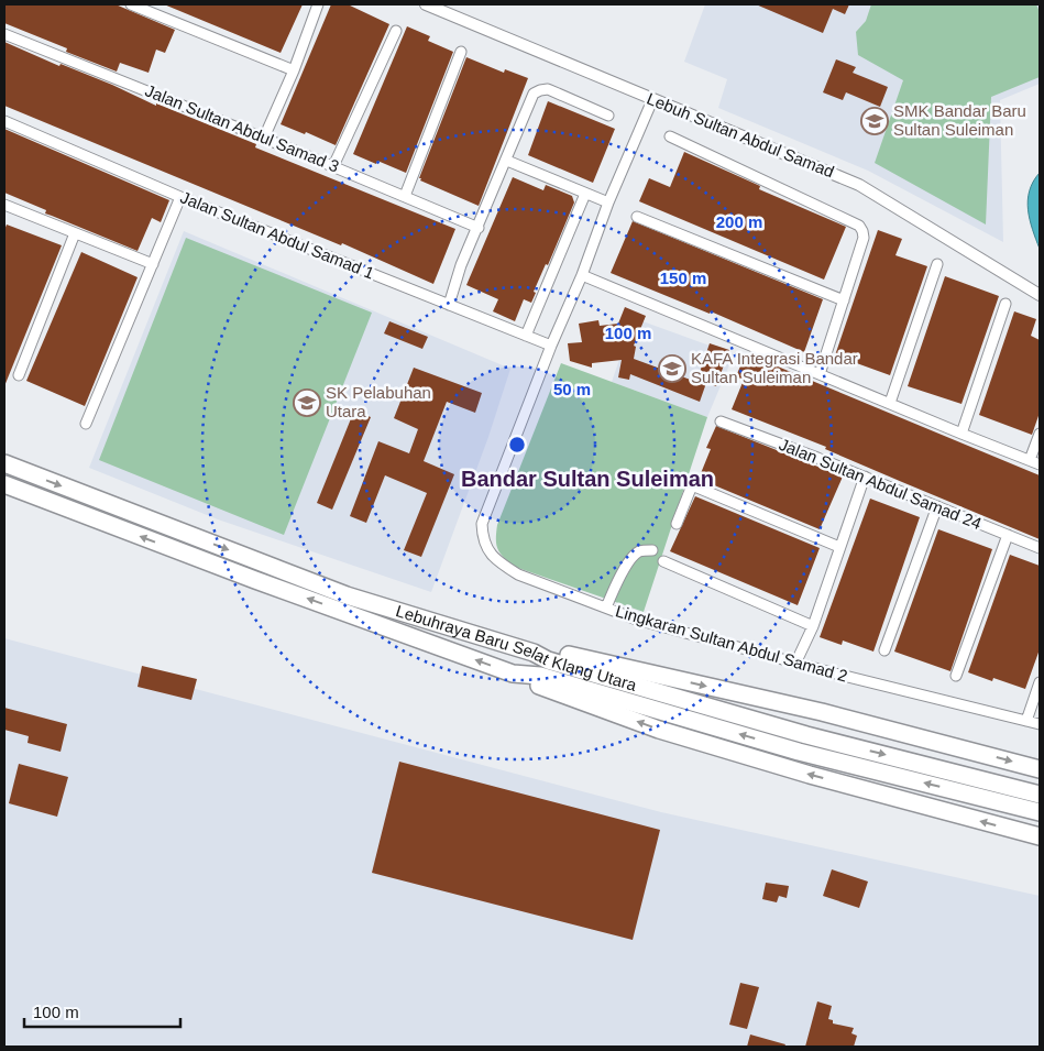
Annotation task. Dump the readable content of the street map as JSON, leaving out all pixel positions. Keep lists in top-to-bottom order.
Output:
{
  "streets": {
    "highway": ["Lebuhraya Baru Selat Klang Utara"],
    "street": [
      "Jalan Sultan Abdul Samad 3",
      "Lebuh Sultan Abdul Samad",
      "Jalan Sultan Abdul Samad 1",
      "Jalan Sultan Abdul Samad 24",
      "Lingkaran Sultan Abdul Samad 2"
    ]
  },
  "crossings": [
    ["Lebuh Sultan Abdul Samad", "Lingkaran Sultan Abdul Samad 2"],
    ["Jalan Sultan Abdul Samad 1", "Lingkaran Sultan Abdul Samad 2"]
  ],
  "districts": ["Bandar Sultan Suleiman"],
  "places": {
    "school or university": ["SMK Bandar Baru Sultan Suleiman", "KAFA Integrasi Bandar Sultan Suleiman", "SK Pelabuhan Utara"]
  },
  "scale_bar": "100 m",
  "rings": [
    "200 m",
    "150 m",
    "100 m",
    "50 m"
  ]
}
